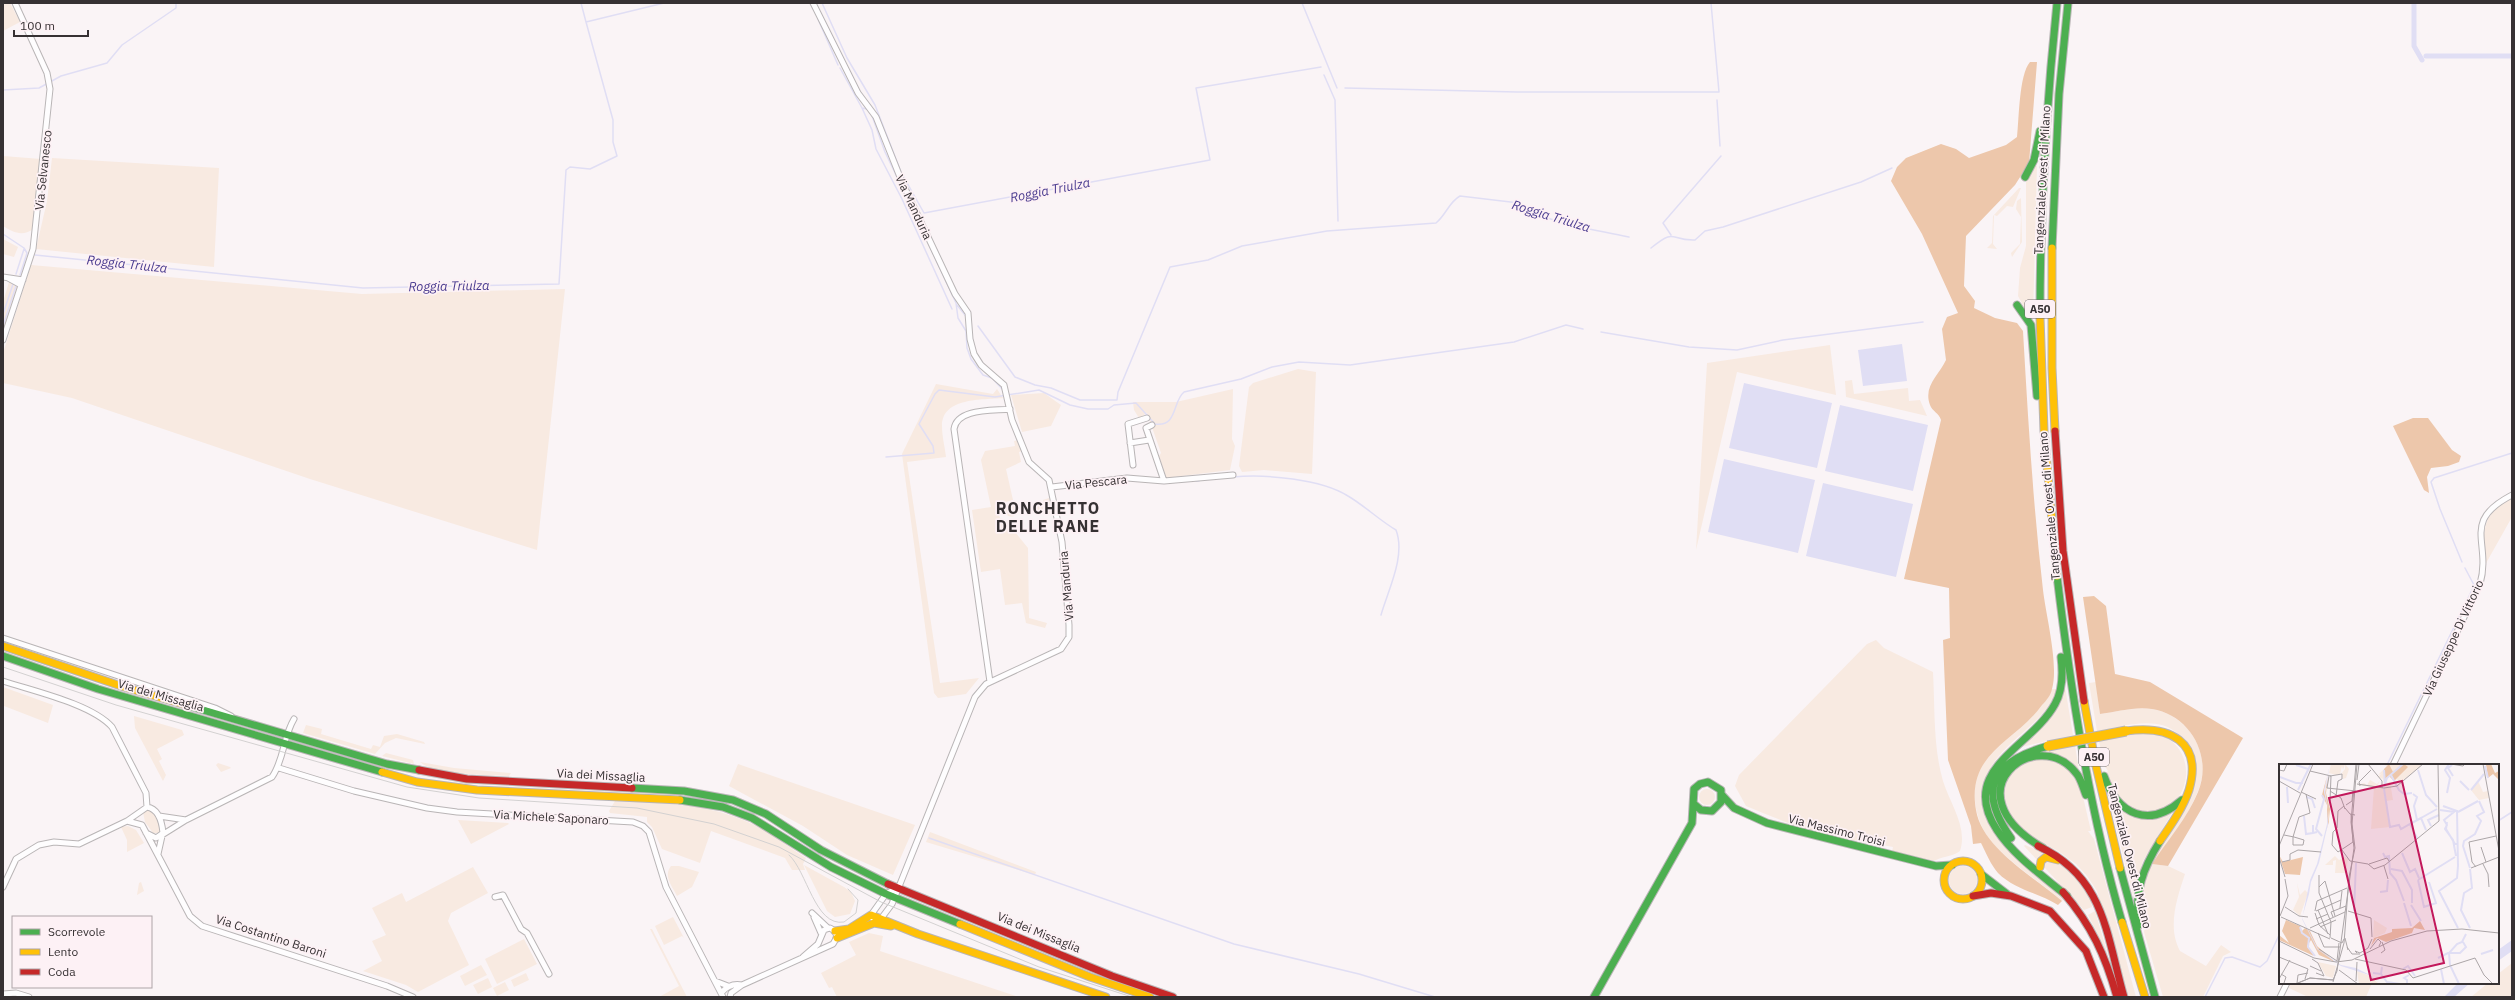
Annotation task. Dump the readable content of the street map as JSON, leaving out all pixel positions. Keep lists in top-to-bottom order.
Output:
{
  "streets": {
    "main road": [
      "Tangenziale Ovest di Milano",
      "A50",
      "Via dei Missaglia",
      "Via Massimo Troisi"
    ],
    "street": [
      "Via Selvanesco",
      "Via Manduria",
      "Via Pescara",
      "Via Giuseppe Di Vittorio",
      "Via Michele Saponaro",
      "Via Costantino Baroni"
    ]
  },
  "crossings": [
    ["Via Manduria", "Via Pescara"],
    ["Via Manduria", "Via dei Missaglia"]
  ],
  "districts": ["RONCHETTO DELLE RANE"],
  "water": ["Roggia Triulza"],
  "legend": ["Scorrevole", "Lento", "Coda"],
  "scale_bar": "100 m"
}
